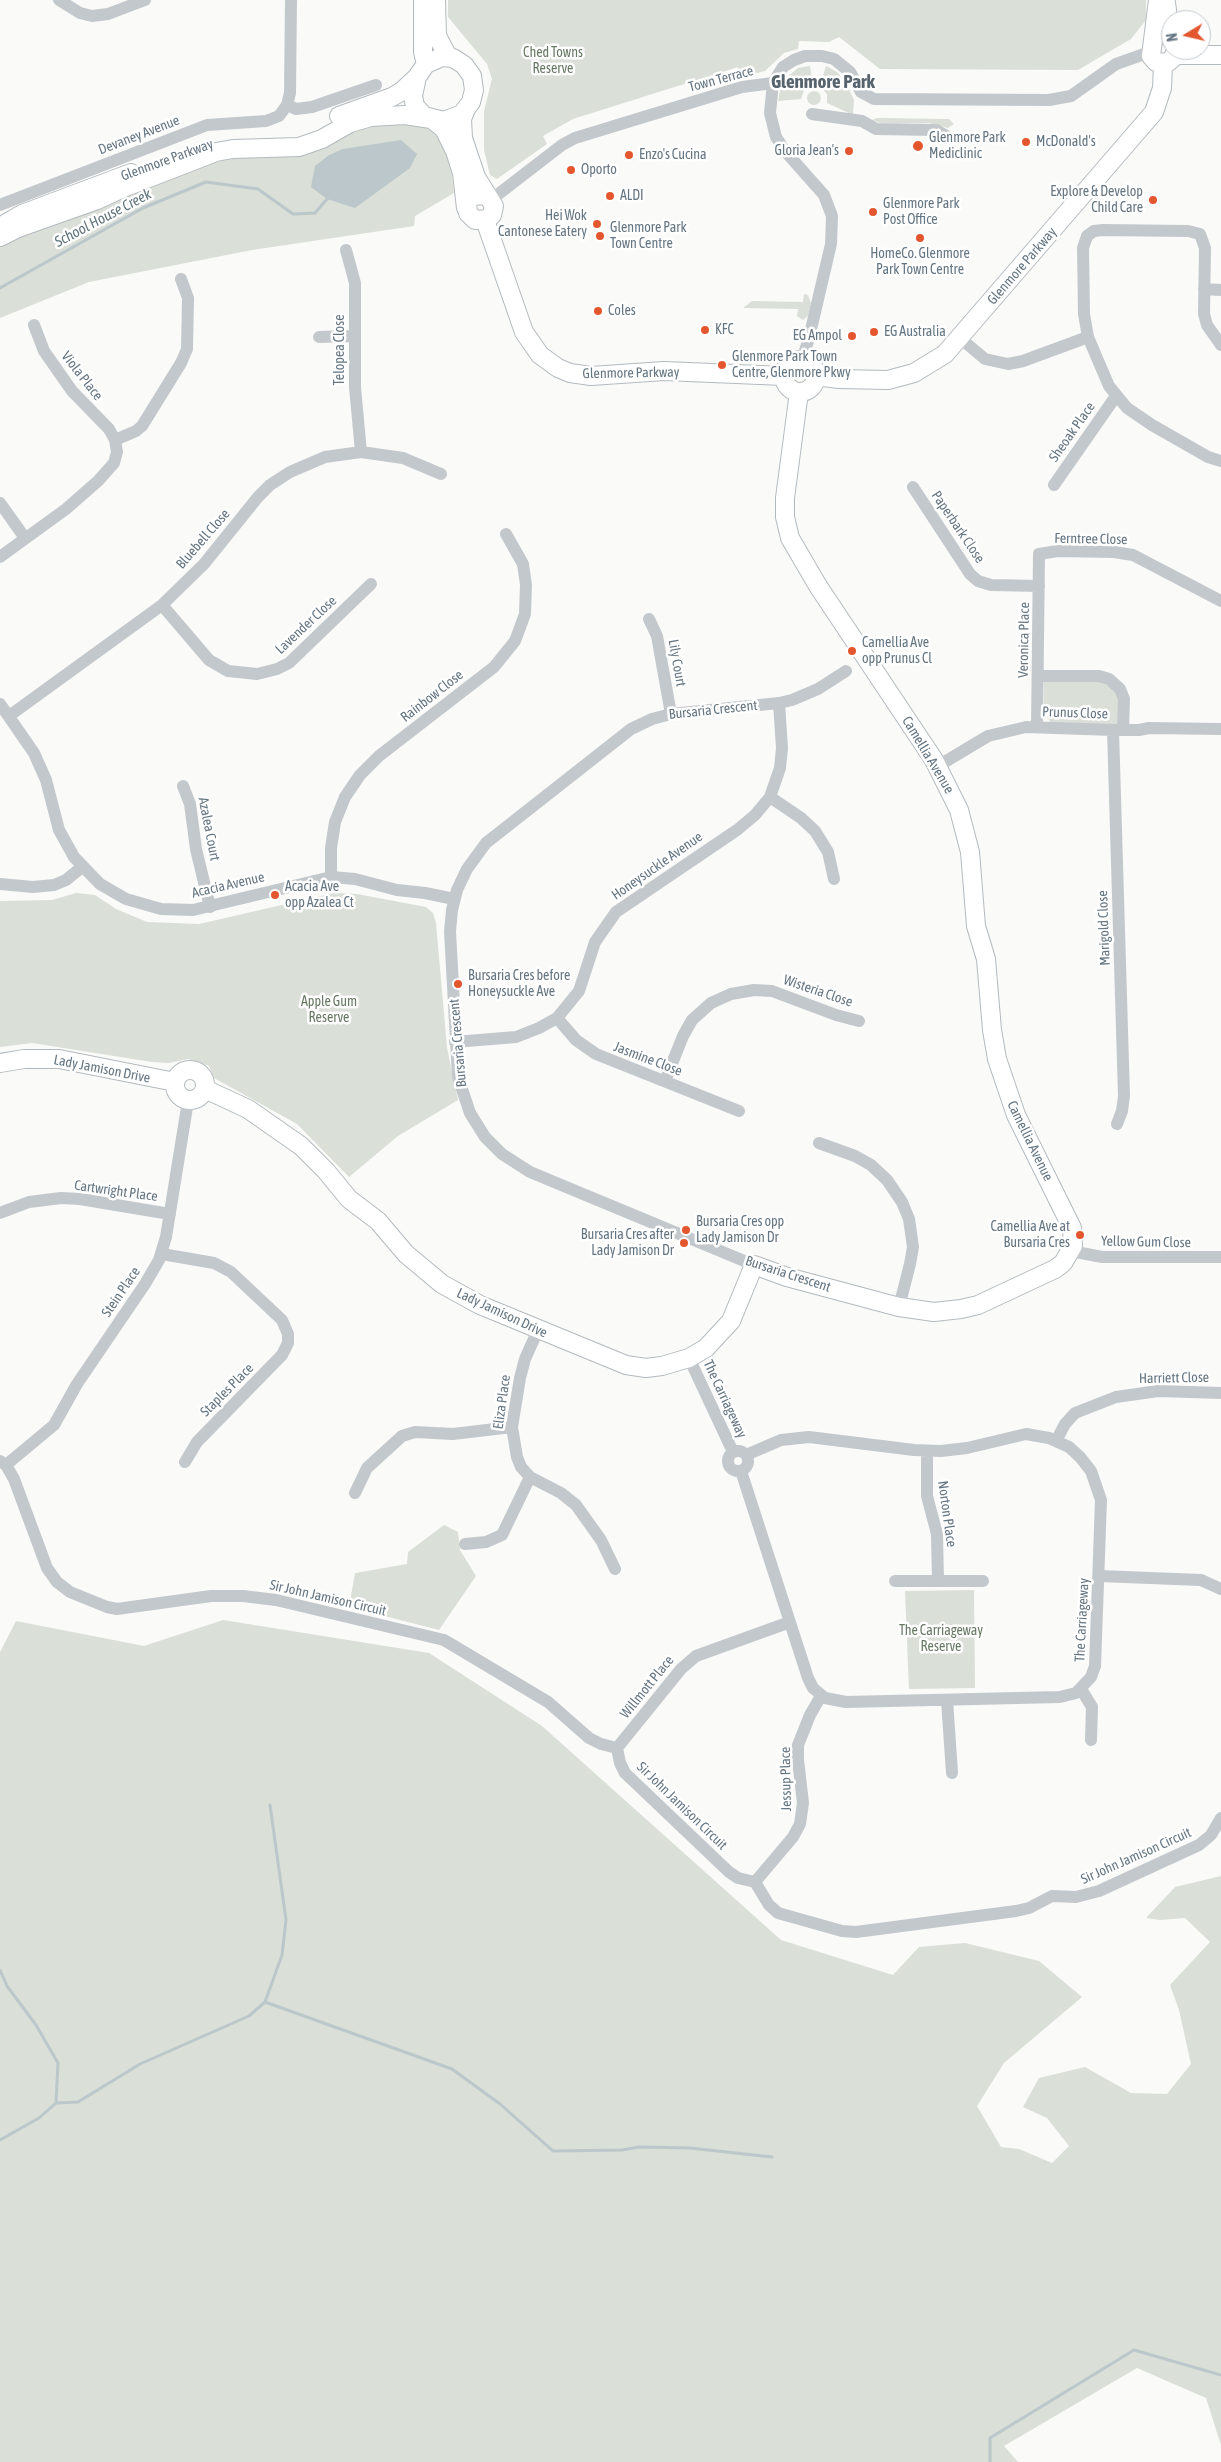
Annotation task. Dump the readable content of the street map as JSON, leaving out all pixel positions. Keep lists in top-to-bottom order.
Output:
{
  "streets": {
    "main road": [
      "Glenmore Parkway",
      "Bursaria Crescent",
      "Camellia Avenue",
      "Lady Jamison Drive"
    ],
    "street": [
      "Town Terrace",
      "Devaney Avenue",
      "Telopea Close",
      "Viola Place",
      "Sheoak Place",
      "Paperbark Close",
      "Bluebell Close",
      "Ferntree Close",
      "Lavender Close",
      "Veronica Place",
      "Lily Court",
      "Rainbow Close",
      "Prunus Close",
      "Azalea Court",
      "Honeysuckle Avenue",
      "Acacia Avenue",
      "Marigold Close",
      "Wisteria Close",
      "Jasmine Close",
      "Cartwright Place",
      "Yellow Gum Close",
      "Stein Place",
      "Harriett Close",
      "Staples Place",
      "The Carriageway",
      "Eliza Place",
      "Norton Place",
      "Sir John Jamison Circuit",
      "Willmott Place",
      "Jessup Place"
    ]
  },
  "crossings": [
    ["Town Terrace", "Glenmore Parkway"],
    ["Glenmore Parkway", "Camellia Avenue"],
    ["Telopea Close", "Bluebell Close"],
    ["Paperbark Close", "Veronica Place"],
    ["Bluebell Close", "Lavender Close"],
    ["Bluebell Close", "Acacia Avenue"],
    ["Ferntree Close", "Veronica Place"],
    ["Veronica Place", "Prunus Close"],
    ["Veronica Place", "Marigold Close"],
    ["Lily Court", "Bursaria Crescent"],
    ["Rainbow Close", "Acacia Avenue"],
    ["Bursaria Crescent", "Camellia Avenue"],
    ["Bursaria Crescent", "Honeysuckle Avenue"],
    ["Bursaria Crescent", "Acacia Avenue"],
    ["Bursaria Crescent", "Lady Jamison Drive"],
    ["Bursaria Crescent", "Yellow Gum Close"],
    ["Prunus Close", "Camellia Avenue"],
    ["Prunus Close", "Marigold Close"],
    ["Camellia Avenue", "Yellow Gum Close"],
    ["Azalea Court", "Acacia Avenue"],
    ["Honeysuckle Avenue", "Jasmine Close"],
    ["Wisteria Close", "Jasmine Close"],
    ["Lady Jamison Drive", "Stein Place"],
    ["Lady Jamison Drive", "The Carriageway"],
    ["Lady Jamison Drive", "Eliza Place"],
    ["Cartwright Place", "Stein Place"],
    ["Stein Place", "Staples Place"],
    ["Stein Place", "Sir John Jamison Circuit"],
    ["Harriett Close", "The Carriageway"],
    ["The Carriageway", "Norton Place"],
    ["Sir John Jamison Circuit", "Willmott Place"],
    ["Sir John Jamison Circuit", "Jessup Place"]
  ],
  "districts": ["Glenmore Park"],
  "water": ["School House Creek"],
  "parks": ["Ched Towns Reserve", "Apple Gum Reserve", "The Carriageway Reserve"],
  "places": [
    "McDonald's",
    "Glenmore Park Mediclinic",
    "Gloria Jean's",
    "Enzo's Cucina",
    "Oporto",
    "ALDI",
    "Explore & Develop Child Care",
    "Glenmore Park Post Office",
    "Hei Wok Cantonese Eatery",
    "Glenmore Park Town Centre",
    "HomeCo. Glenmore Park Town Centre",
    "Coles",
    "KFC",
    "EG Australia",
    "EG Ampol",
    "Glenmore Park Town Centre, Glenmore Pkwy",
    "Camellia Ave opp Prunus Cl",
    "Acacia Ave opp Azalea Ct",
    "Bursaria Cres before Honeysuckle Ave",
    "Bursaria Cres opp Lady Jamison Dr",
    "Camellia Ave at Bursaria Cres",
    "Bursaria Cres after Lady Jamison Dr"
  ],
  "north": "left"
}
